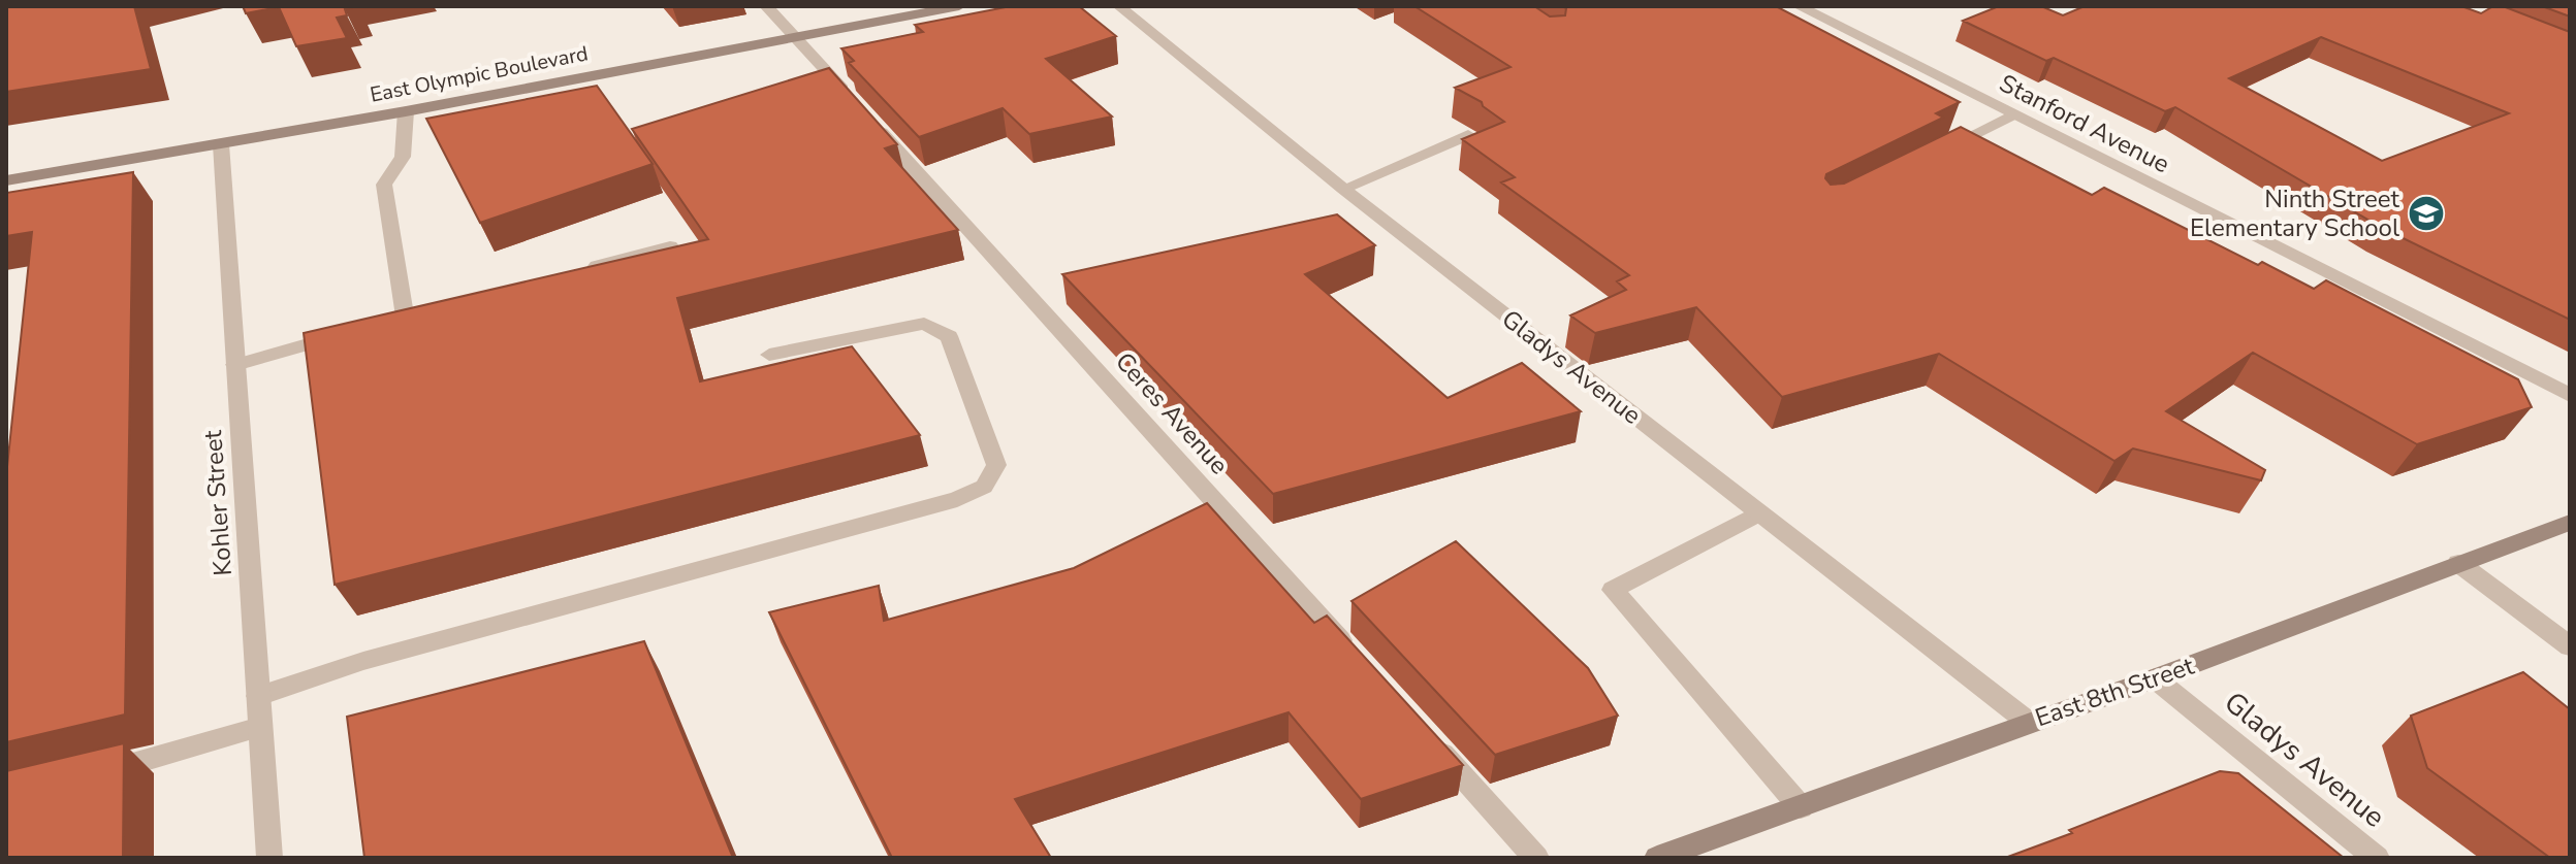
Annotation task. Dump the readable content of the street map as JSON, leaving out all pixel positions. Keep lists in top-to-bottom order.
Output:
{
  "streets": {
    "main road": ["East Olympic Boulevard", "East 8th Street"],
    "street": [
      "Stanford Avenue",
      "Gladys Avenue",
      "Ceres Avenue",
      "Kohler Street"
    ]
  },
  "crossings": [
    ["East Olympic Boulevard", "Ceres Avenue"],
    ["East Olympic Boulevard", "Kohler Street"],
    ["Gladys Avenue", "East 8th Street"]
  ],
  "places": {
    "school or university": ["Ninth Street Elementary School"]
  }
}
